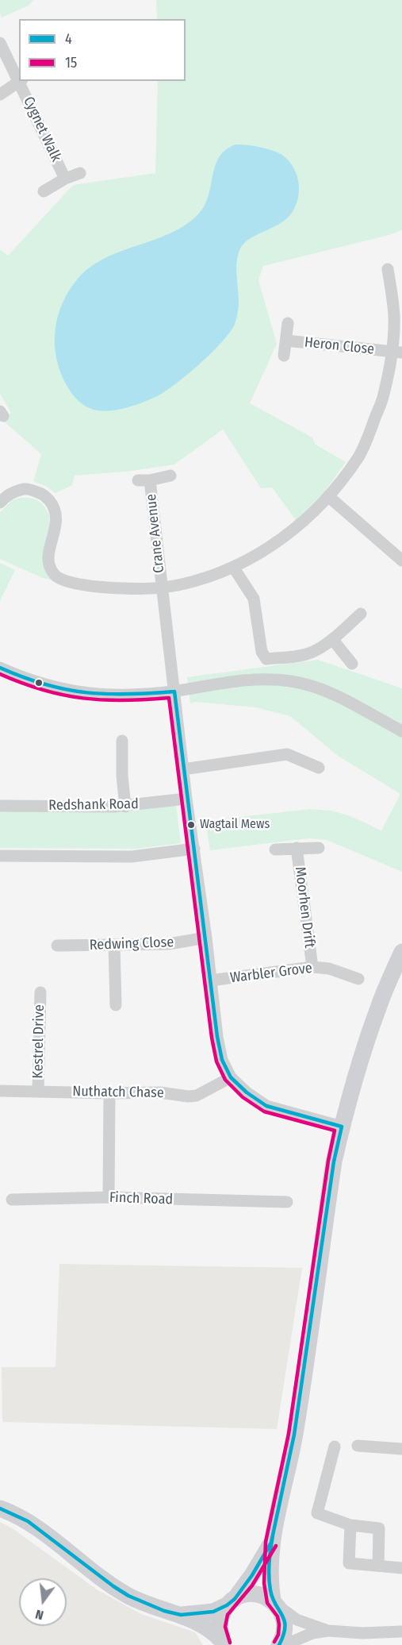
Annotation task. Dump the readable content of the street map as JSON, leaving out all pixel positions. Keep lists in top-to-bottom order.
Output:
{
  "streets": {
    "street": [
      "Cygnet Walk",
      "Heron Close",
      "Crane Avenue",
      "Redshank Road",
      "Moorhen Drift",
      "Redwing Close",
      "Warbler Grove",
      "Kestrel Drive",
      "Nuthatch Chase",
      "Finch Road"
    ]
  },
  "crossings": [
    ["Crane Avenue", "Redshank Road"],
    ["Crane Avenue", "Redwing Close"],
    ["Crane Avenue", "Warbler Grove"],
    ["Crane Avenue", "Nuthatch Chase"],
    ["Moorhen Drift", "Warbler Grove"],
    ["Kestrel Drive", "Nuthatch Chase"]
  ],
  "places": ["Wagtail Mews"],
  "lines": ["transit line 4", "transit line 15"],
  "legend": ["4", "15"],
  "north": "bottom"
}
